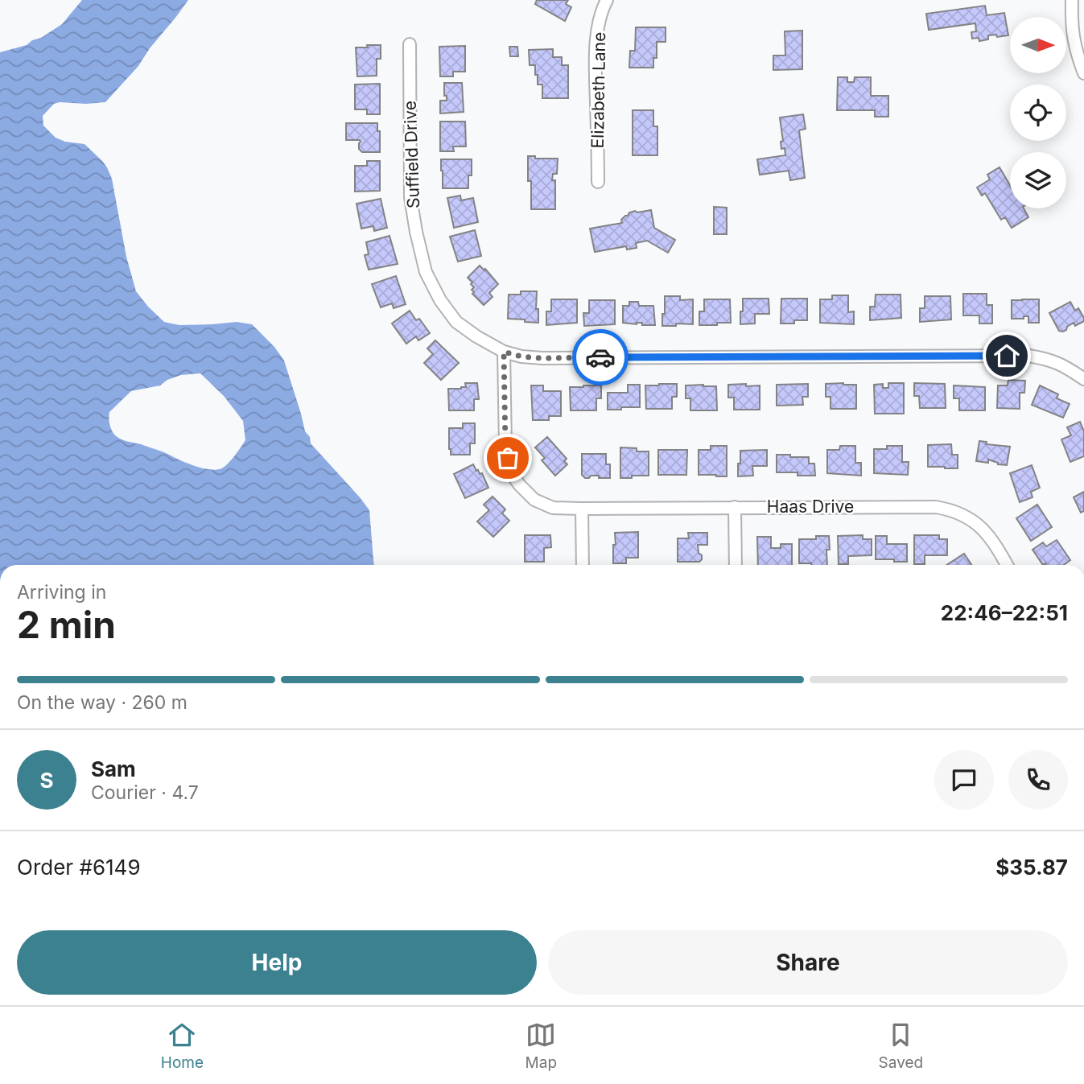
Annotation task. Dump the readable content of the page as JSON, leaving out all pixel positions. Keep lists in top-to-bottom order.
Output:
{
  "streets": {
    "street": ["Elizabeth Lane", "Suffield Drive", "Haas Drive"]
  },
  "crossings": [
    ["Suffield Drive", "Haas Drive"]
  ],
  "north": "right",
  "page": {
    "heading": ["2 min", "Arriving in", "22:46–22:51"],
    "panel": [
      "Sam",
      "Courier · 4.7",
      "Order #6149",
      "$35.87"
    ],
    "bar": "On the way · 260 m",
    "round": "S",
    "buttons": ["Help", "Share"],
    "tabs": ["Home", "Map", "Saved"]
  }
}
